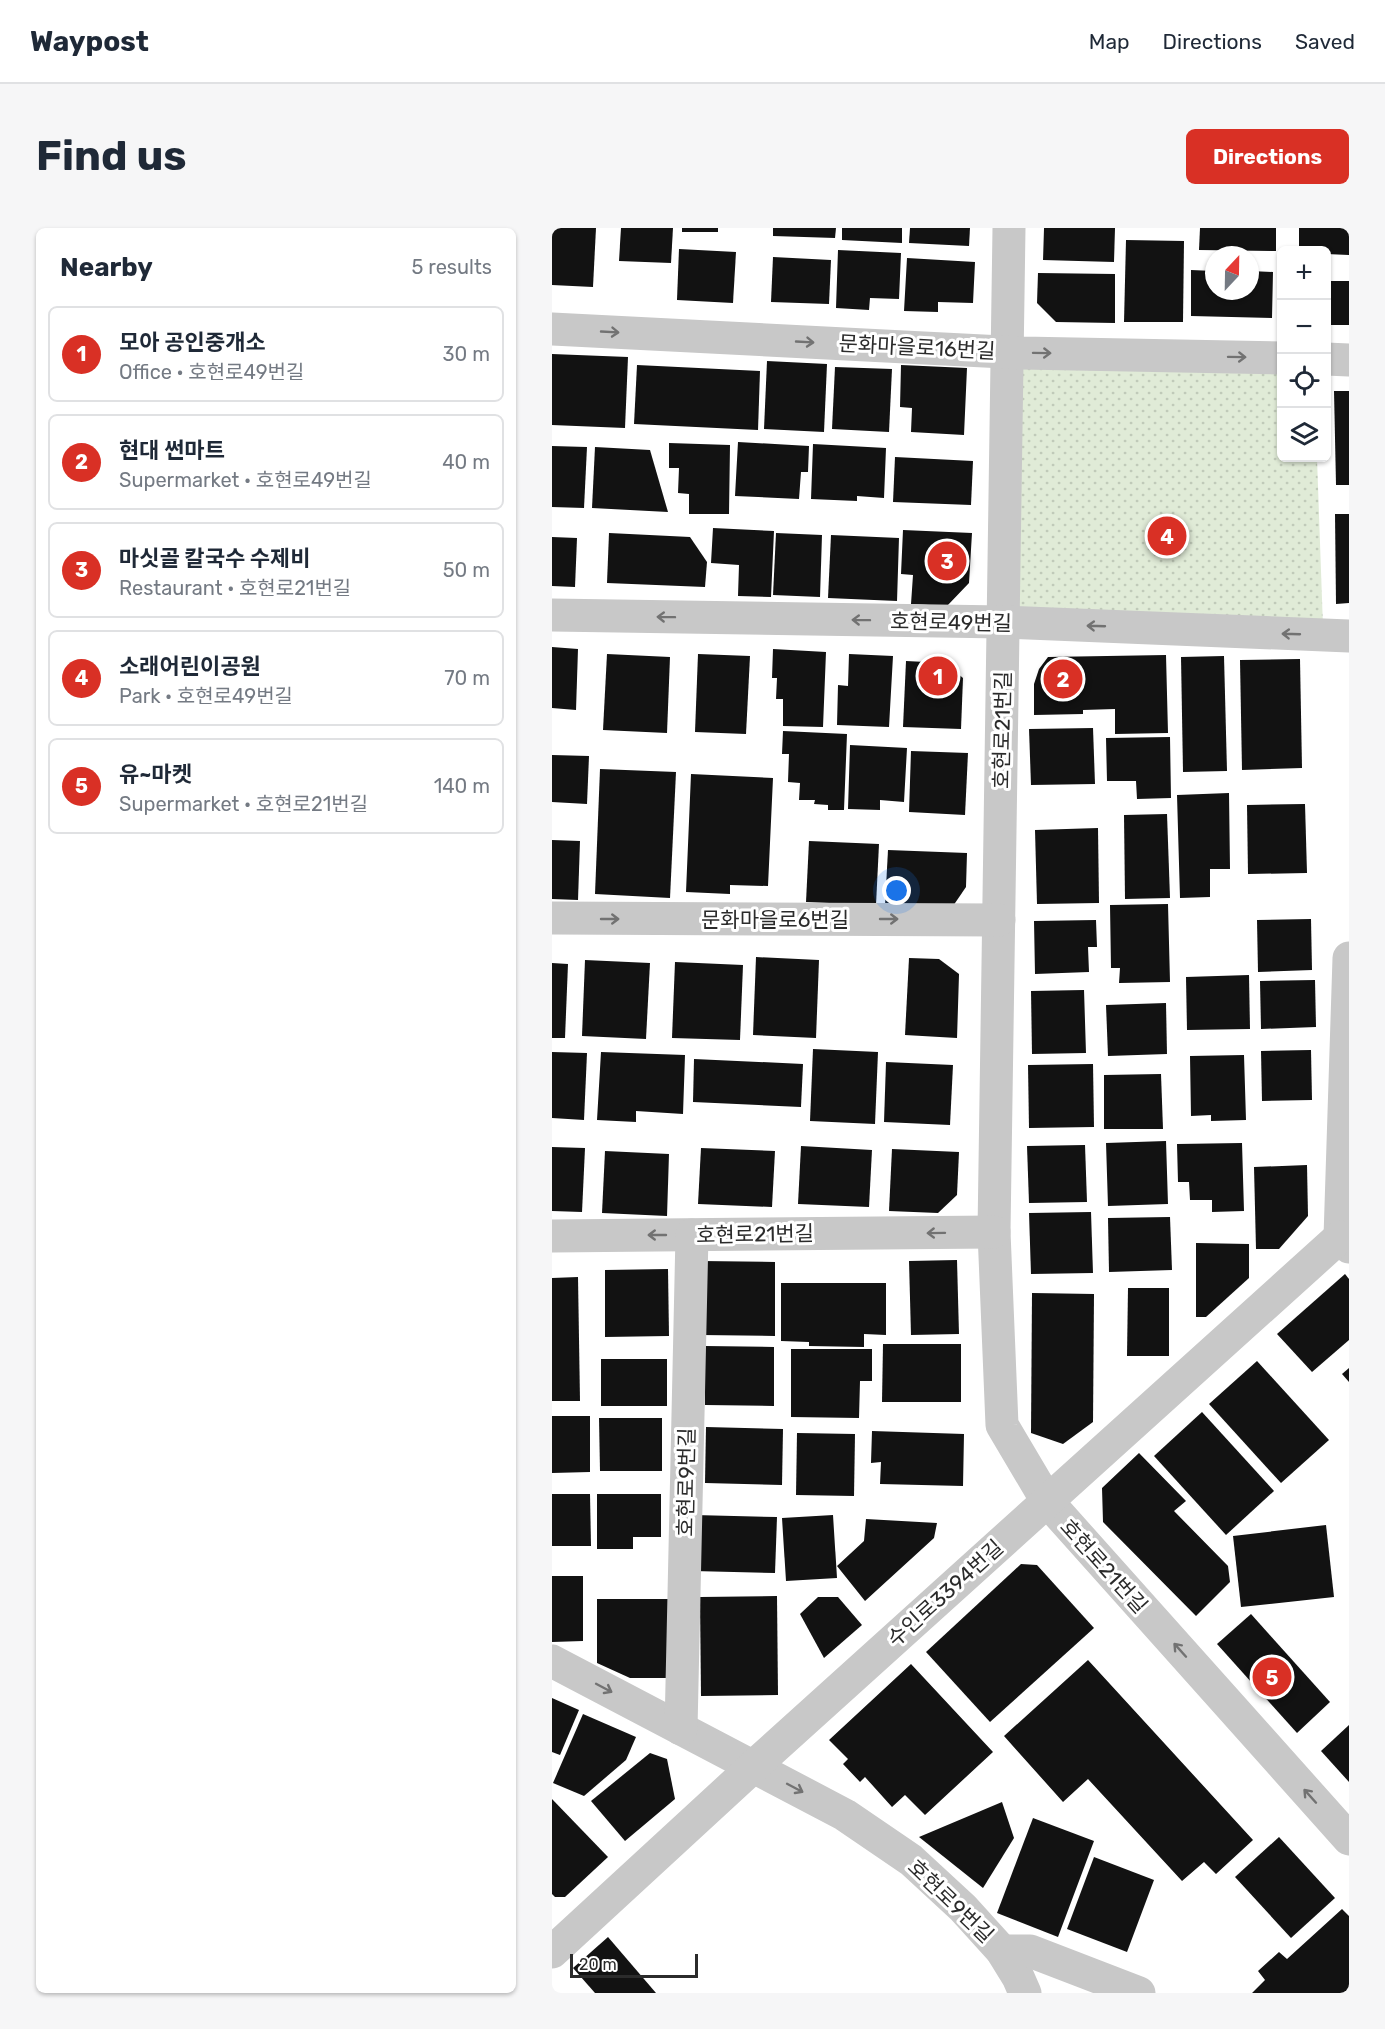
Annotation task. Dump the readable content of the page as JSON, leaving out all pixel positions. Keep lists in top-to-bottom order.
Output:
{
  "streets": {
    "street": [
      "문화마을로16번길",
      "호현로49번길",
      "호현로21번길",
      "문화마을로6번길",
      "호현로9번길",
      "수인로3394번길"
    ]
  },
  "crossings": [
    ["문화마을로16번길", "호현로21번길"],
    ["호현로49번길", "호현로21번길"],
    ["호현로21번길", "문화마을로6번길"],
    ["호현로21번길", "호현로9번길"],
    ["호현로21번길", "수인로3394번길"],
    ["호현로9번길", "수인로3394번길"]
  ],
  "one_way": [
    "문화마을로16번길",
    "호현로49번길",
    "호현로21번길",
    "문화마을로6번길",
    "호현로9번길"
  ],
  "scale_bar": "20 m",
  "north": "top",
  "page": {
    "header": "Waypost",
    "nav": ["Map", "Directions", "Saved"],
    "buttons": "Directions",
    "title": "Find us",
    "heading": ["Nearby", "5 results"],
    "map_buttons": ["+", "−"],
    "list": [
      {
        "mark": "1",
        "name": "모아 공인중개소",
        "note": "Office · 호현로49번길",
        "value": "30 m"
      },
      {
        "mark": "2",
        "name": "현대 썬마트",
        "note": "Supermarket · 호현로49번길",
        "value": "40 m"
      },
      {
        "mark": "3",
        "name": "마싯골 칼국수 수제비",
        "note": "Restaurant · 호현로21번길",
        "value": "50 m"
      },
      {
        "mark": "4",
        "name": "소래어린이공원",
        "note": "Park · 호현로49번길",
        "value": "70 m"
      },
      {
        "mark": "5",
        "name": "유~마켓",
        "note": "Supermarket · 호현로21번길",
        "value": "140 m"
      }
    ],
    "pins": [
      "4",
      "3",
      "1",
      "2",
      "5"
    ],
    "scale": "20 m"
  }
}
